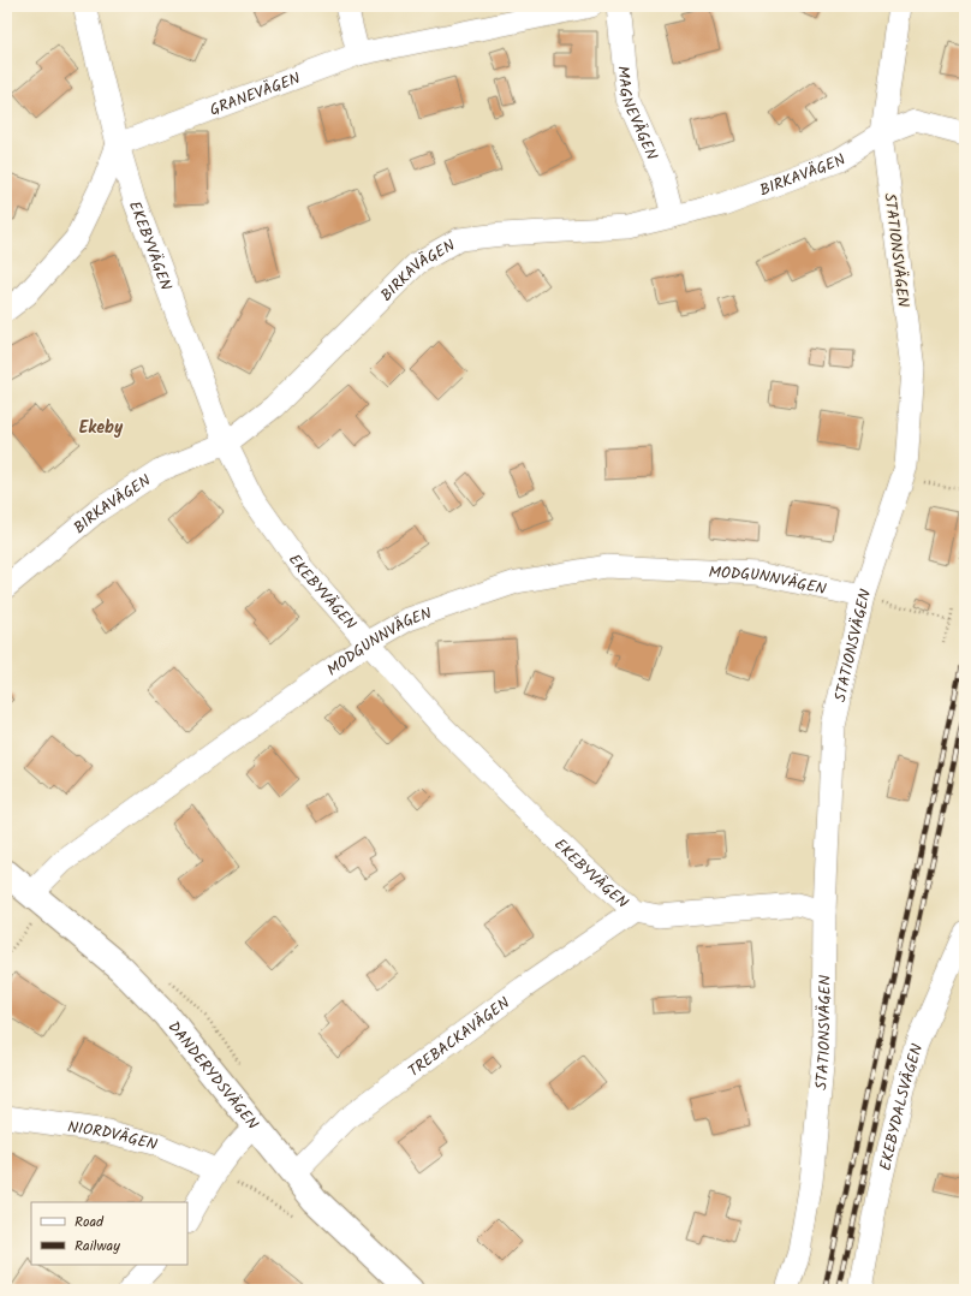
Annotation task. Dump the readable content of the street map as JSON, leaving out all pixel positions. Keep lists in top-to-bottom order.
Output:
{
  "streets": {
    "street": [
      "GRANEVÄGEN",
      "MAGNEVÄGEN",
      "BIRKAVÄGEN",
      "EKEBYVÄGEN",
      "STATIONSVÄGEN",
      "MODGUNNVÄGEN",
      "TREBACKAVÄGEN",
      "DANDERYDSVÄGEN",
      "EKEBYDALSVÄGEN",
      "NIORDVÄGEN"
    ]
  },
  "crossings": [
    ["GRANEVÄGEN", "EKEBYVÄGEN"],
    ["MAGNEVÄGEN", "BIRKAVÄGEN"],
    ["BIRKAVÄGEN", "EKEBYVÄGEN"],
    ["BIRKAVÄGEN", "STATIONSVÄGEN"],
    ["EKEBYVÄGEN", "STATIONSVÄGEN"],
    ["EKEBYVÄGEN", "MODGUNNVÄGEN"],
    ["EKEBYVÄGEN", "TREBACKAVÄGEN"],
    ["STATIONSVÄGEN", "MODGUNNVÄGEN"],
    ["MODGUNNVÄGEN", "DANDERYDSVÄGEN"],
    ["TREBACKAVÄGEN", "DANDERYDSVÄGEN"]
  ],
  "districts": ["Ekeby"],
  "legend": ["Road", "Railway"]
}
